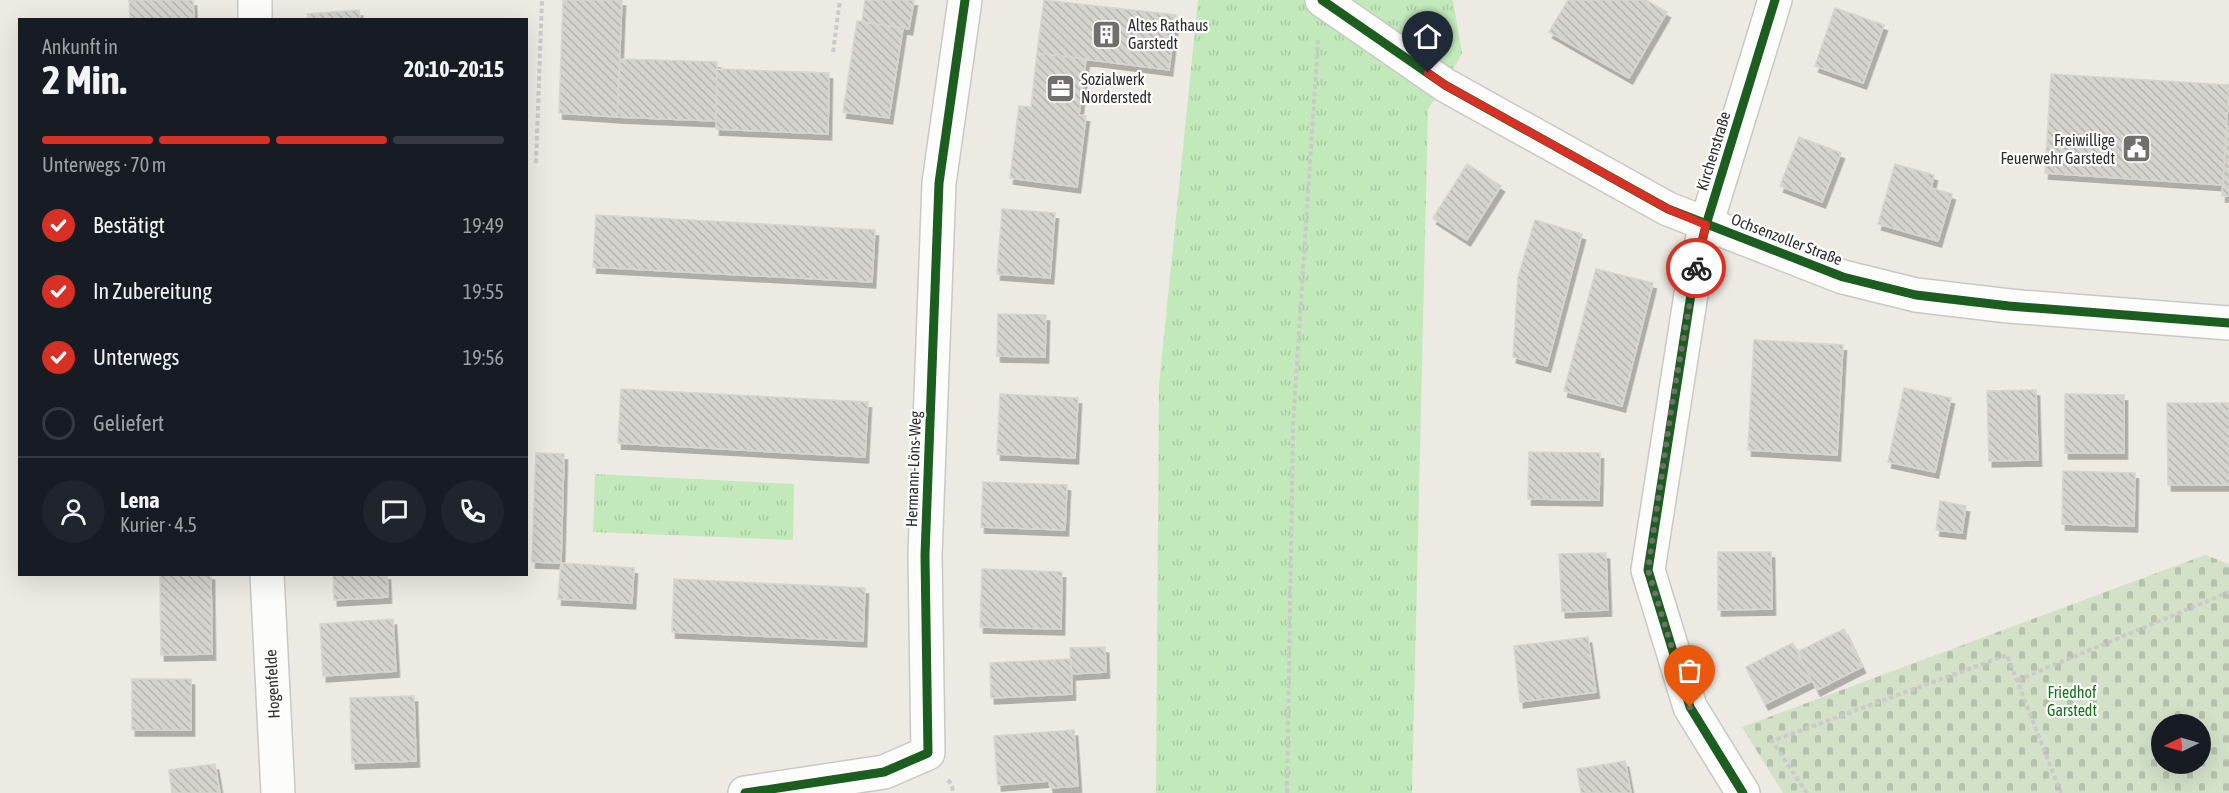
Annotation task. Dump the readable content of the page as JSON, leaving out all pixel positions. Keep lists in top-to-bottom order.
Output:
{
  "streets": {
    "street": [
      "Kirchenstraße",
      "Ochsenzoller Straße",
      "Hermann-Löns-Weg",
      "Hogenfelde"
    ]
  },
  "crossings": [
    ["Kirchenstraße", "Ochsenzoller Straße"]
  ],
  "parks": ["Friedhof Garstedt"],
  "places": {
    "building": ["Altes Rathaus Garstedt"],
    "office": ["Sozialwerk Norderstedt"],
    "public building": ["Freiwillige Feuerwehr Garstedt"]
  },
  "north": "left",
  "page": {
    "heading": ["2 Min.", "Ankunft in", "20:10–20:15"],
    "panel": ["Lena", "Kurier · 4.5"],
    "bar": "Unterwegs · 70 m",
    "list": [
      ["Bestätigt", "19:49"],
      ["In Zubereitung", "19:55"],
      ["Unterwegs", "19:56"],
      "Geliefert"
    ]
  }
}
